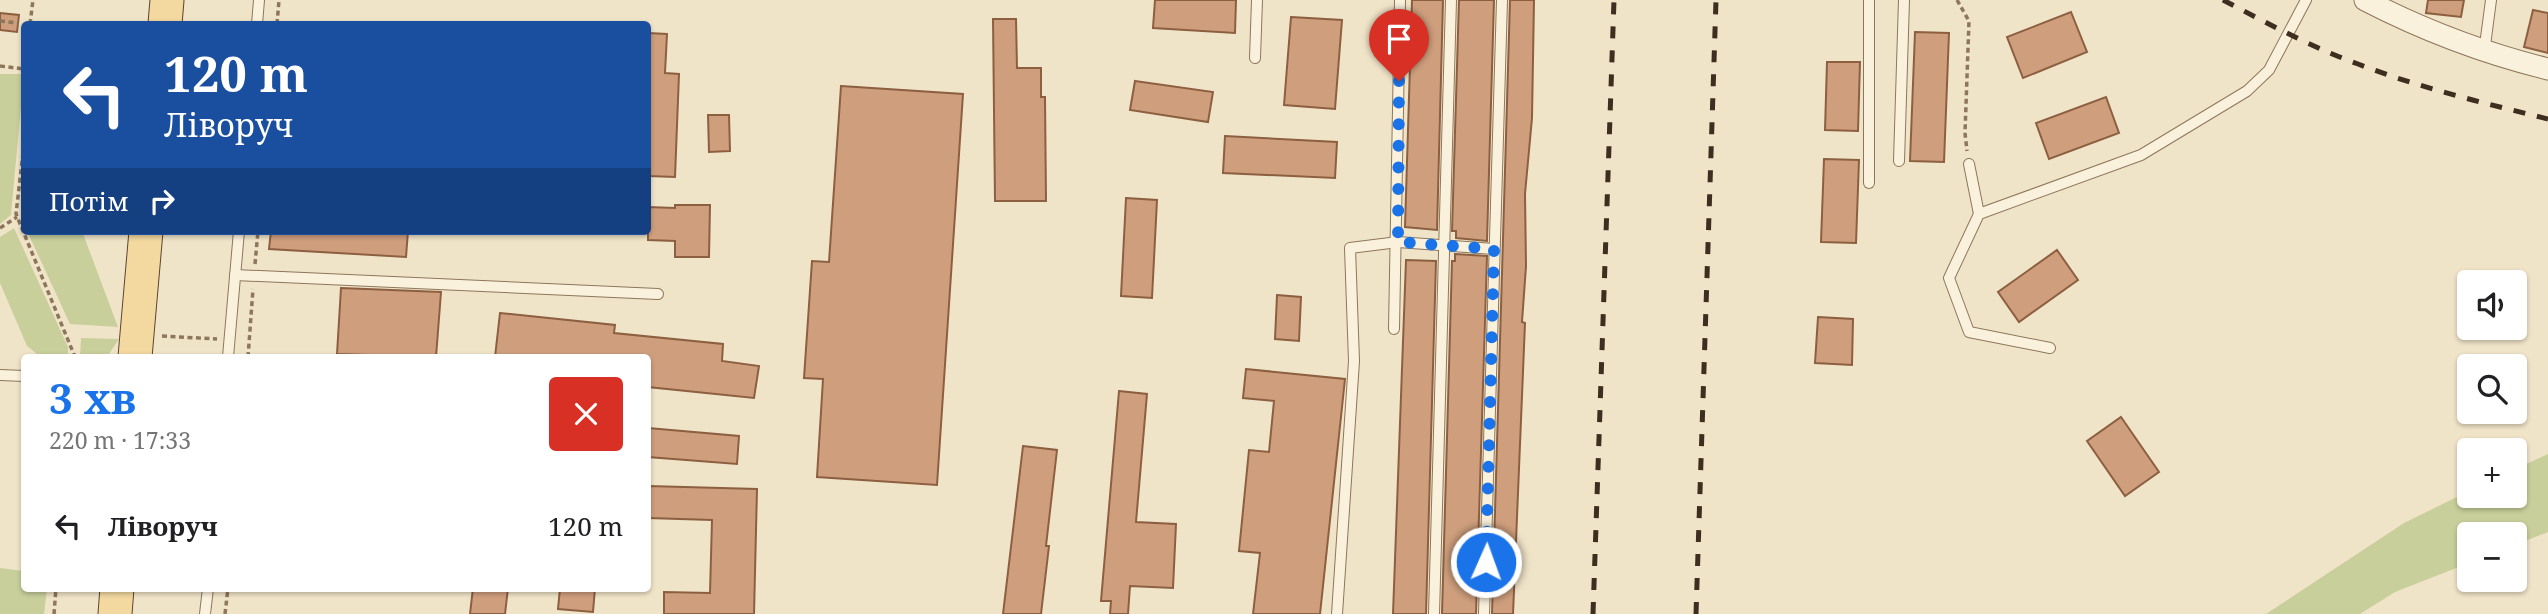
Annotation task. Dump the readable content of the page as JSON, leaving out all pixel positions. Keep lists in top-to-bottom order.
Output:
{
  "page": {
    "turn": ["120 m", "Ліворуч"],
    "then": "Потім",
    "map_buttons": ["+", "−"],
    "heading": ["3 хв", "220 m · 17:33"],
    "list": [
      {
        "name": "Ліворуч",
        "value": "120 m"
      }
    ]
  }
}
